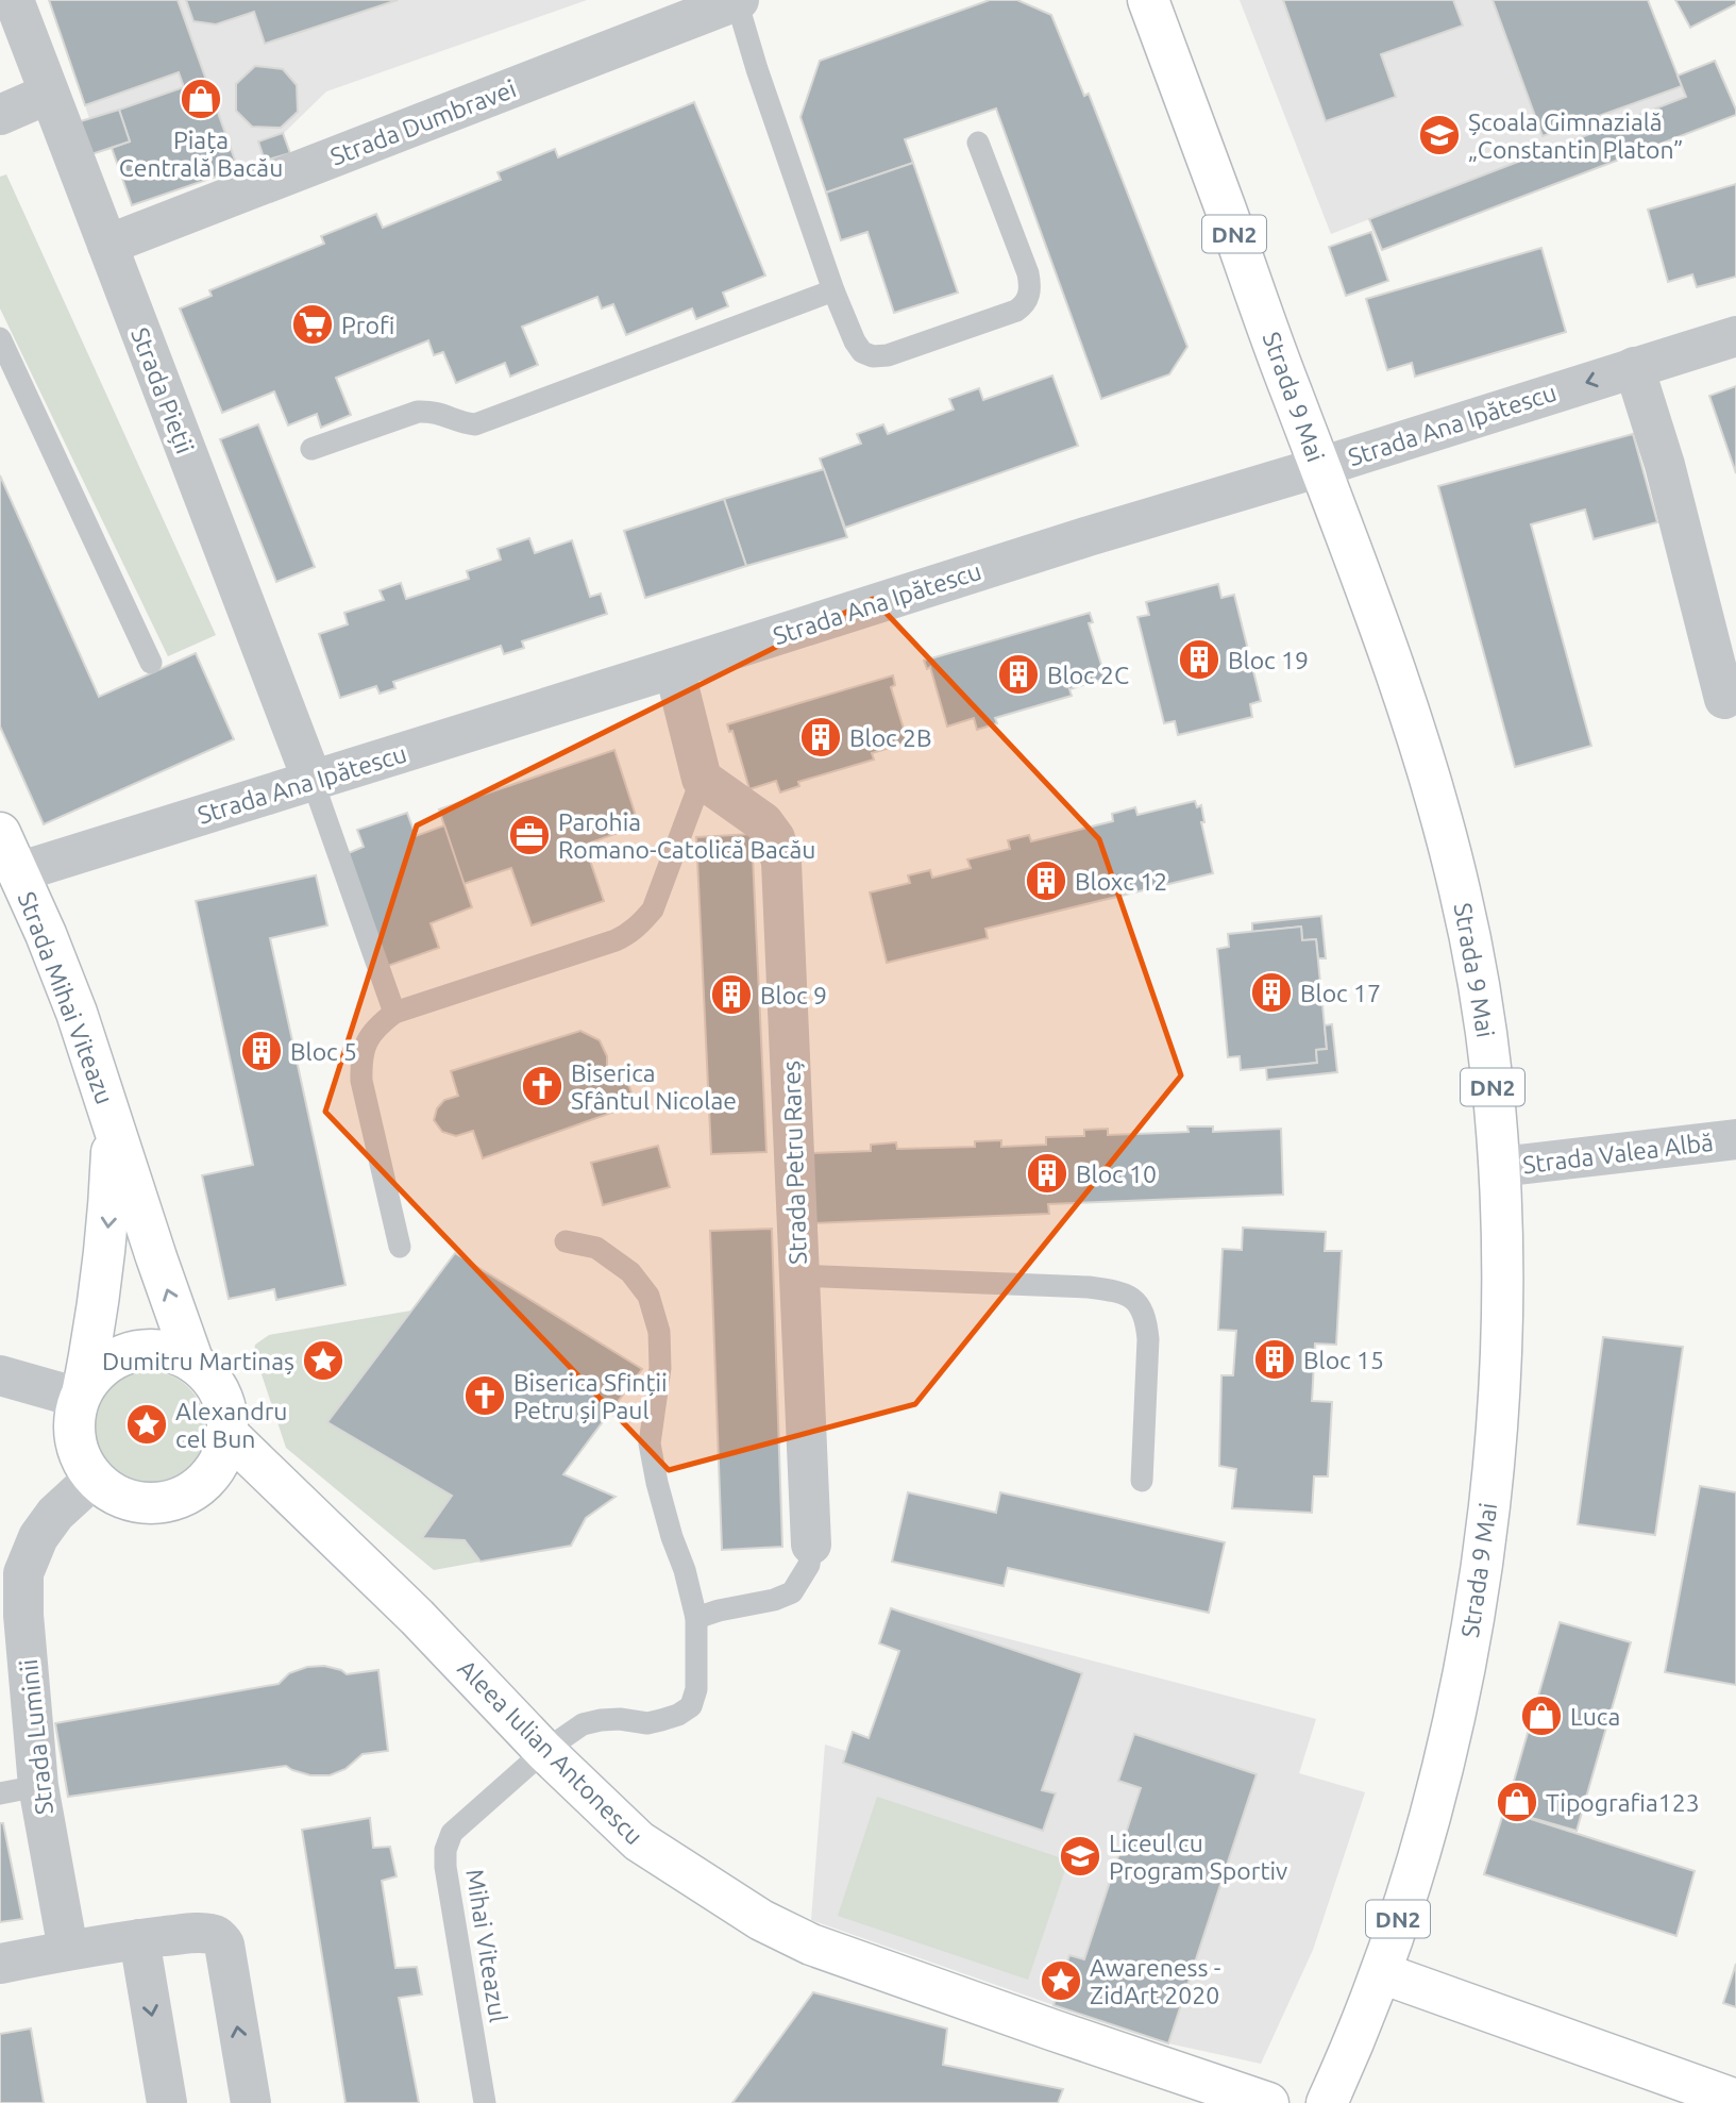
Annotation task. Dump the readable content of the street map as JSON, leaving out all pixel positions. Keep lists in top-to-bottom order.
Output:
{
  "streets": {
    "street": [
      "Strada Dumbravei",
      "DN2",
      "Strada Pieții",
      "Strada 9 Mai",
      "Strada Ana Ipătescu",
      "Strada Mihai Viteazu",
      "Strada Valea Albă",
      "Strada Petru Rareș",
      "Strada Luminii",
      "Aleea Iulian Antonescu"
    ],
    "lane": ["Mihai Viteazul"]
  },
  "crossings": [
    ["Strada Dumbravei", "Strada Pieții"],
    ["Strada Pieții", "Strada Ana Ipătescu"],
    ["Strada 9 Mai", "Strada Ana Ipătescu"],
    ["Strada 9 Mai", "Strada Valea Albă"],
    ["Strada Ana Ipătescu", "Strada Mihai Viteazu"],
    ["Strada Mihai Viteazu", "Strada Luminii"],
    ["Strada Mihai Viteazu", "Aleea Iulian Antonescu"],
    ["Strada Luminii", "Aleea Iulian Antonescu"],
    ["Aleea Iulian Antonescu", "Mihai Viteazul"]
  ],
  "places": {
    "shop": ["Piața Centrală Bacău", "Luca", "Tipografia123"],
    "school or university": ["Școala Gimnazială „Constantin Platon”", "Liceul cu Program Sportiv"],
    "supermarket": ["Profi"],
    "building": [
      "Bloc 19",
      "Bloc 2C",
      "Bloc 2B",
      "Bloxc 12",
      "Bloc 17",
      "Bloc 9",
      "Bloc 5",
      "Bloc 10",
      "Bloc 15"
    ],
    "office": ["Parohia Romano-Catolică Bacău"],
    "church": ["Biserica Sfântul Nicolae", "Biserica Sfinții Petru și Paul"],
    "place": ["Dumitru Martinaș", "Alexandru cel Bun", "Awareness - ZidArt 2020"]
  }
}
